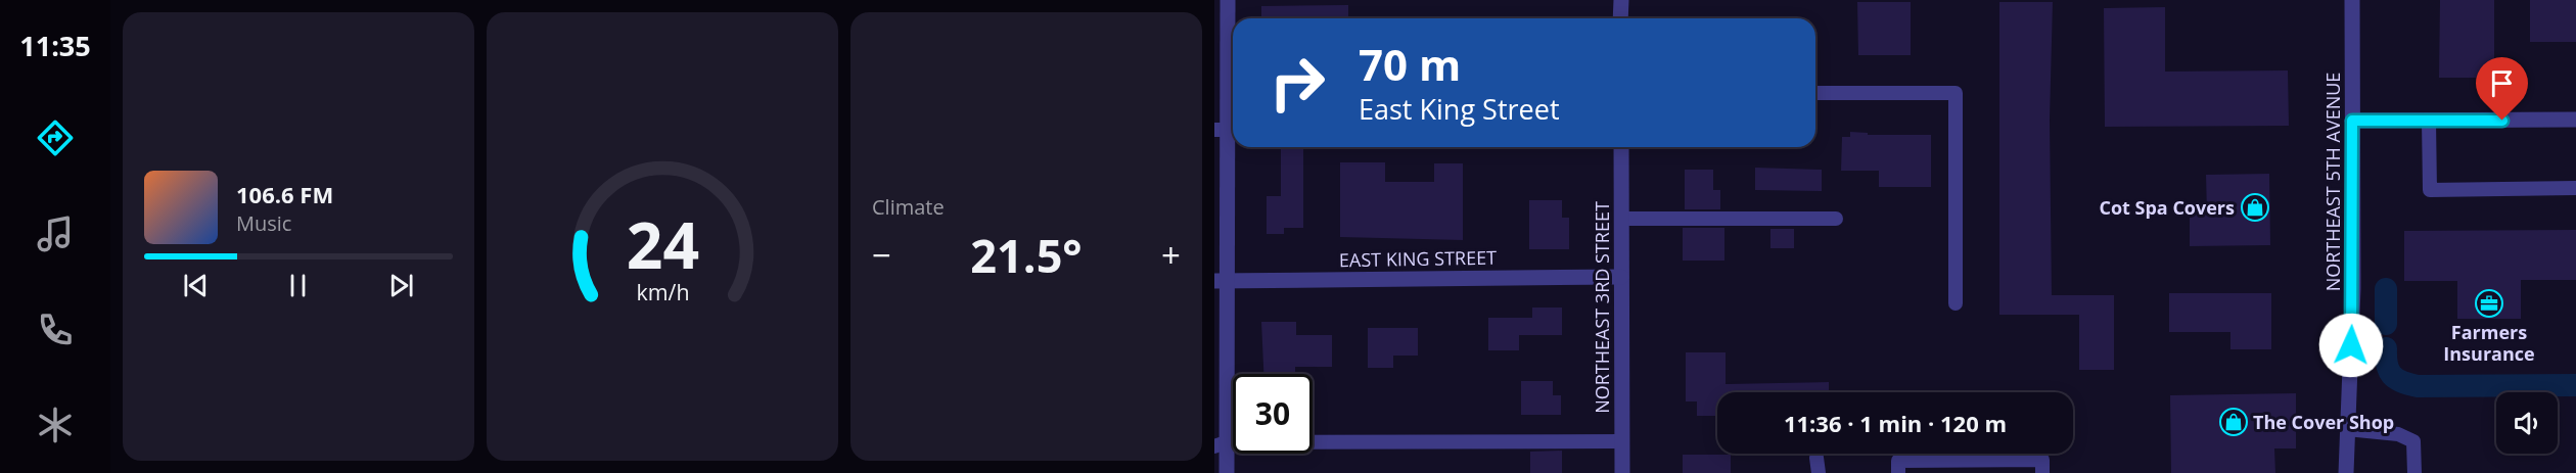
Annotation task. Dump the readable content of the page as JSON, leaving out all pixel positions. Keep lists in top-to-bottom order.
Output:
{
  "streets": {
    "street": ["NORTHEAST 5TH AVENUE", "EAST KING STREET", "NORTHEAST 3RD STREET"]
  },
  "crossings": [
    ["EAST KING STREET", "NORTHEAST 3RD STREET"]
  ],
  "places": {
    "shop": ["Cot Spa Covers", "The Cover Shop"],
    "office": ["Farmers Insurance"]
  },
  "page": {
    "tabs": "11:35",
    "tile": "Climate",
    "turn": ["70 m", "East King Street"],
    "song": ["106.6 FM", "Music"],
    "heat": ["−", "21.5°", "+"],
    "limit": "30",
    "trip": "11:36 · 1 min · 120 m",
    "gauge": ["24", "km/h"]
  }
}
